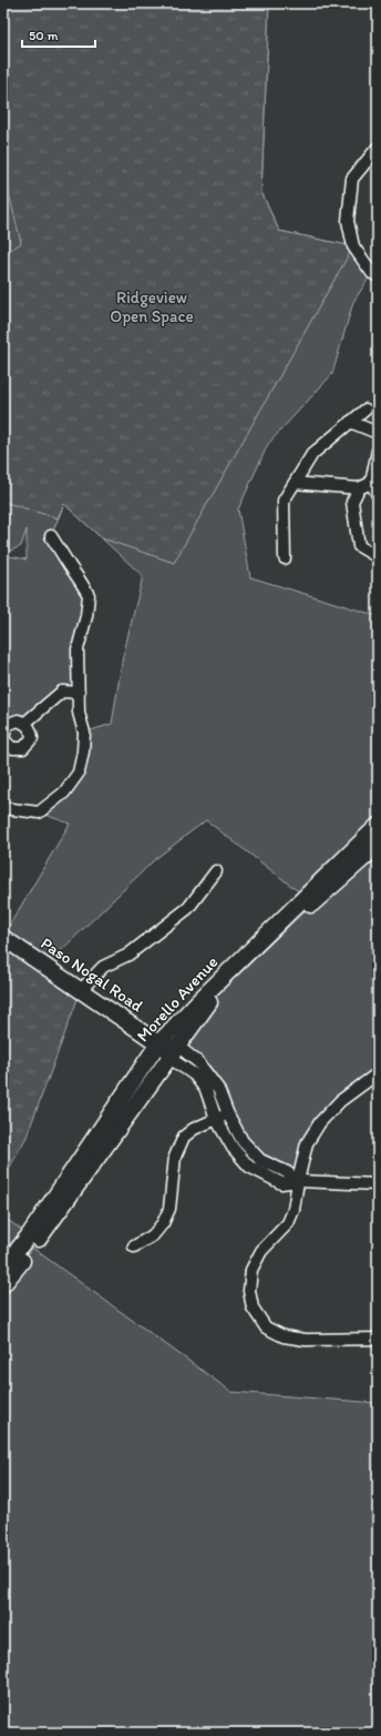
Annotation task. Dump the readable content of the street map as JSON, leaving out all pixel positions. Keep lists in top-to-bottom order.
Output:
{
  "streets": {
    "street": ["Paso Nogal Road", "Morello Avenue"]
  },
  "crossings": [
    ["Paso Nogal Road", "Morello Avenue"]
  ],
  "parks": ["Ridgeview Open Space"],
  "scale_bar": "50 m"
}
